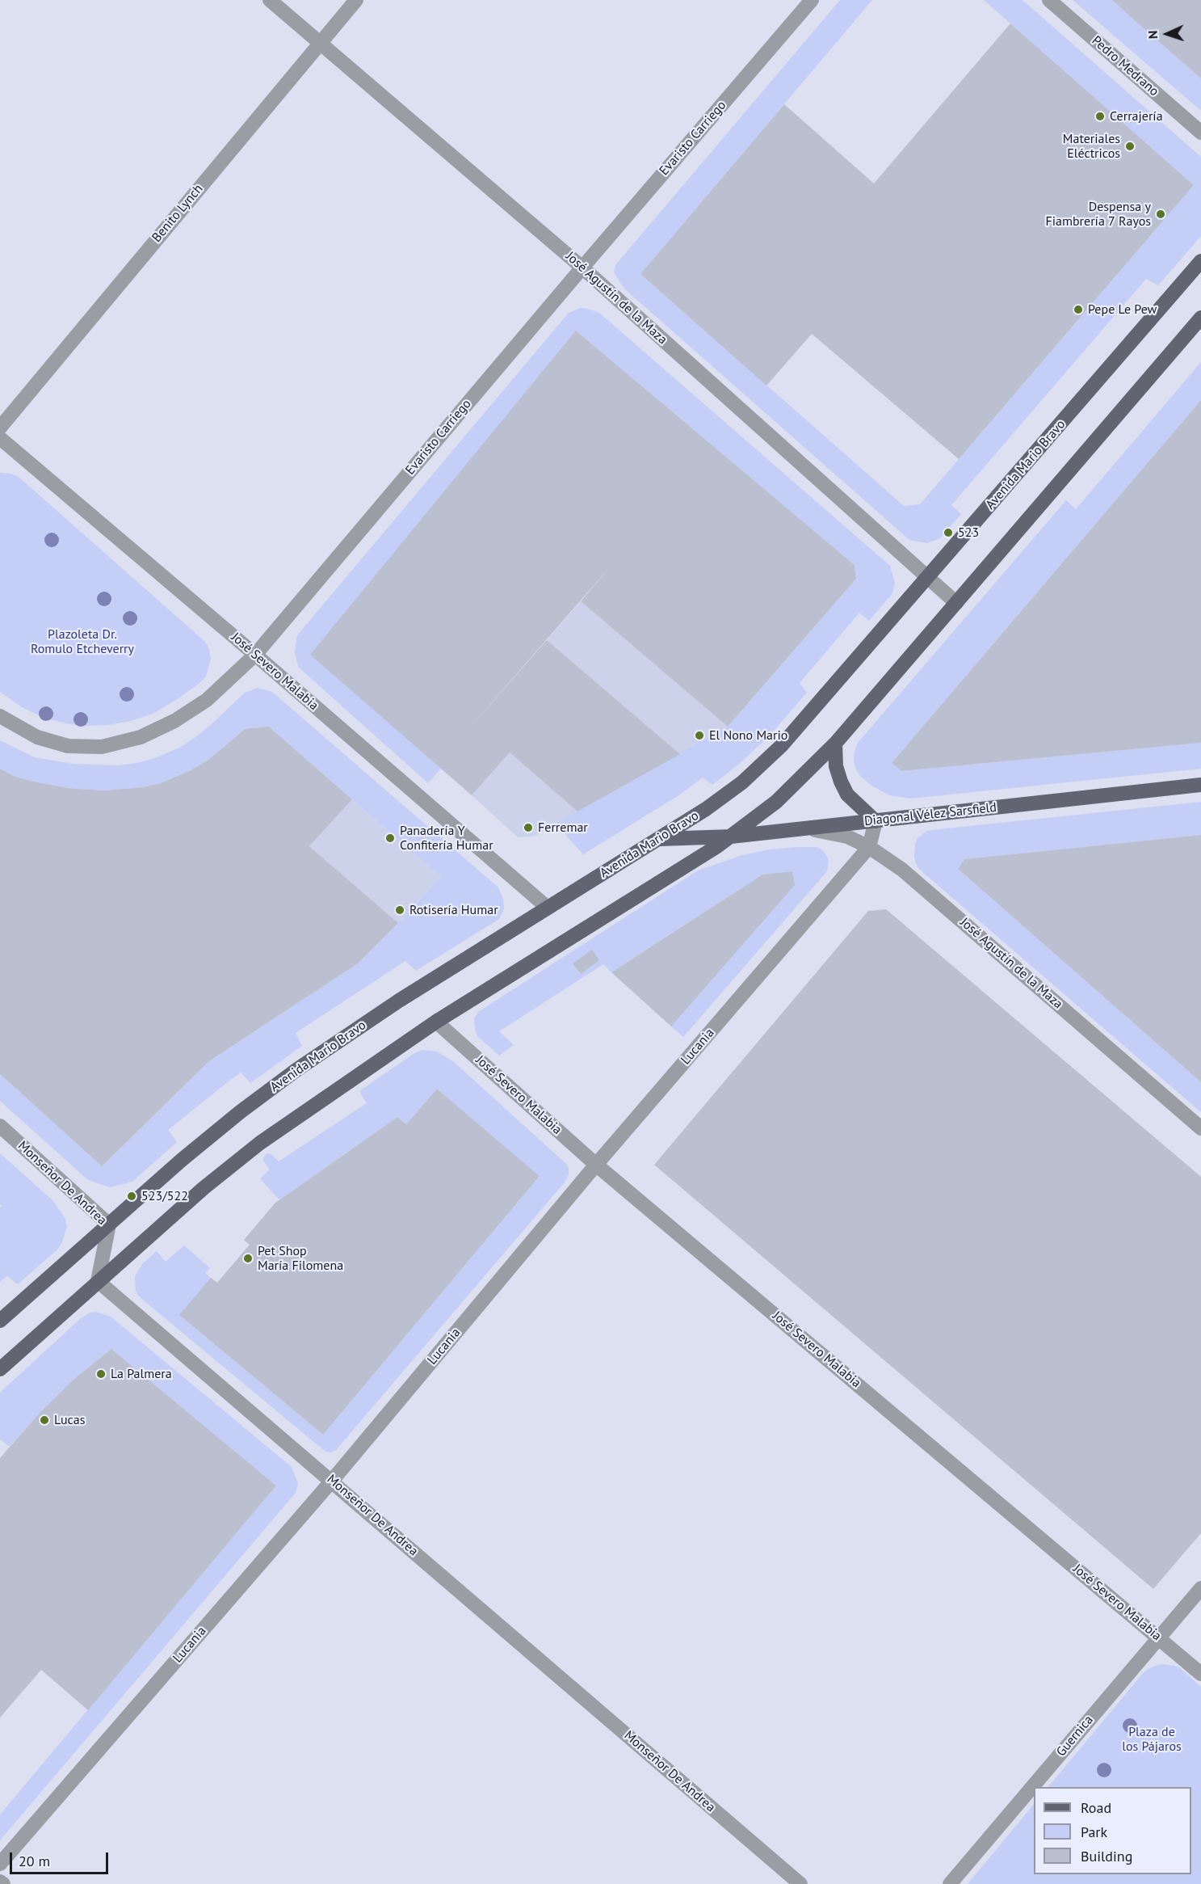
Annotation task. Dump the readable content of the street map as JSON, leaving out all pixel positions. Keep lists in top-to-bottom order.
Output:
{
  "streets": {
    "main road": ["Avenida Mario Bravo", "Diagonal Vélez Sarsfield"],
    "street": [
      "Pedro Medrano",
      "Evaristo Carriego",
      "Benito Lynch",
      "José Agustín de la Maza",
      "José Severo Malabia",
      "Lucania",
      "Monseñor De Andrea",
      "Guernica"
    ]
  },
  "crossings": [
    ["Evaristo Carriego", "José Agustín de la Maza"],
    ["Evaristo Carriego", "José Severo Malabia"],
    ["Benito Lynch", "José Agustín de la Maza"],
    ["José Agustín de la Maza", "Avenida Mario Bravo"],
    ["José Agustín de la Maza", "Diagonal Vélez Sarsfield"],
    ["José Agustín de la Maza", "Lucania"],
    ["Avenida Mario Bravo", "José Severo Malabia"],
    ["Avenida Mario Bravo", "Diagonal Vélez Sarsfield"],
    ["Avenida Mario Bravo", "Monseñor De Andrea"],
    ["José Severo Malabia", "Lucania"],
    ["José Severo Malabia", "Guernica"],
    ["Diagonal Vélez Sarsfield", "Lucania"],
    ["Lucania", "Monseñor De Andrea"]
  ],
  "parks": ["Plazoleta Dr. Romulo Etcheverry", "Plaza de los Pájaros"],
  "places": [
    "Cerrajería",
    "Materiales Eléctricos",
    "Despensa y Fiambrería 7 Rayos",
    "Pepe Le Pew",
    "523",
    "El Nono Mario",
    "Ferremar",
    "Panadería Y Confitería Humar",
    "Rotisería Humar",
    "523/522",
    "Pet Shop María Filomena",
    "La Palmera",
    "Lucas"
  ],
  "legend": ["Road", "Park", "Building"],
  "scale_bar": "20 m",
  "north": "left"
}
